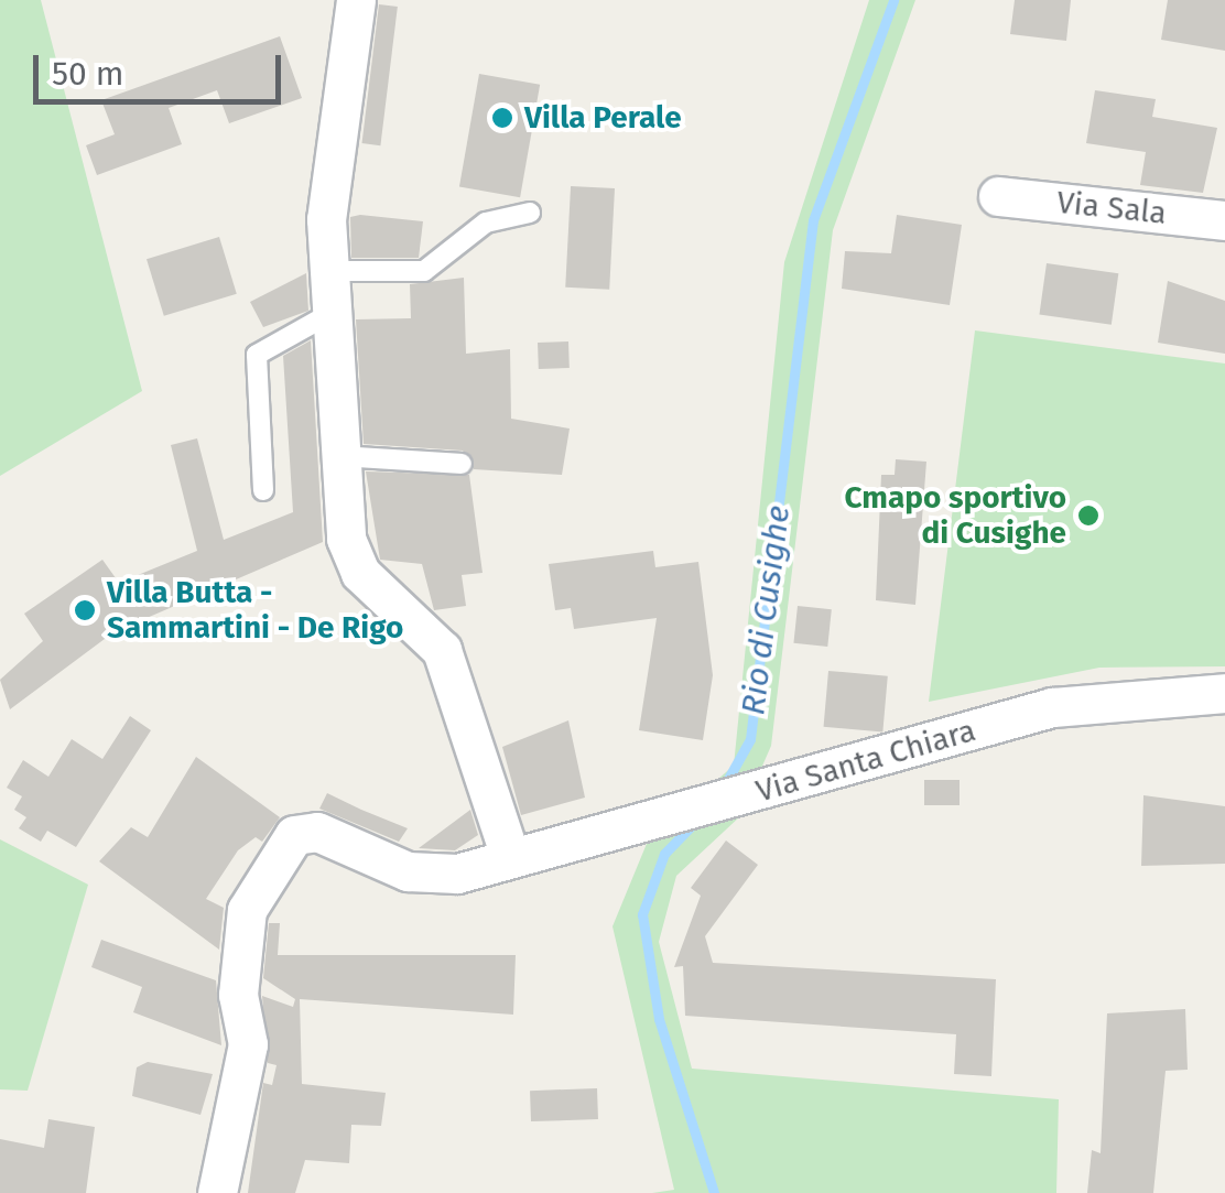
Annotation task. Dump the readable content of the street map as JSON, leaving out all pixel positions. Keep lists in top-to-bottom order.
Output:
{
  "streets": {
    "street": ["Via Sala", "Via Santa Chiara"]
  },
  "water": ["Rio di Cusighe"],
  "places": ["Villa Perale", "Cmapo sportivo di Cusighe", "Villa Butta - Sammartini - De Rigo"],
  "scale_bar": "50 m"
}
